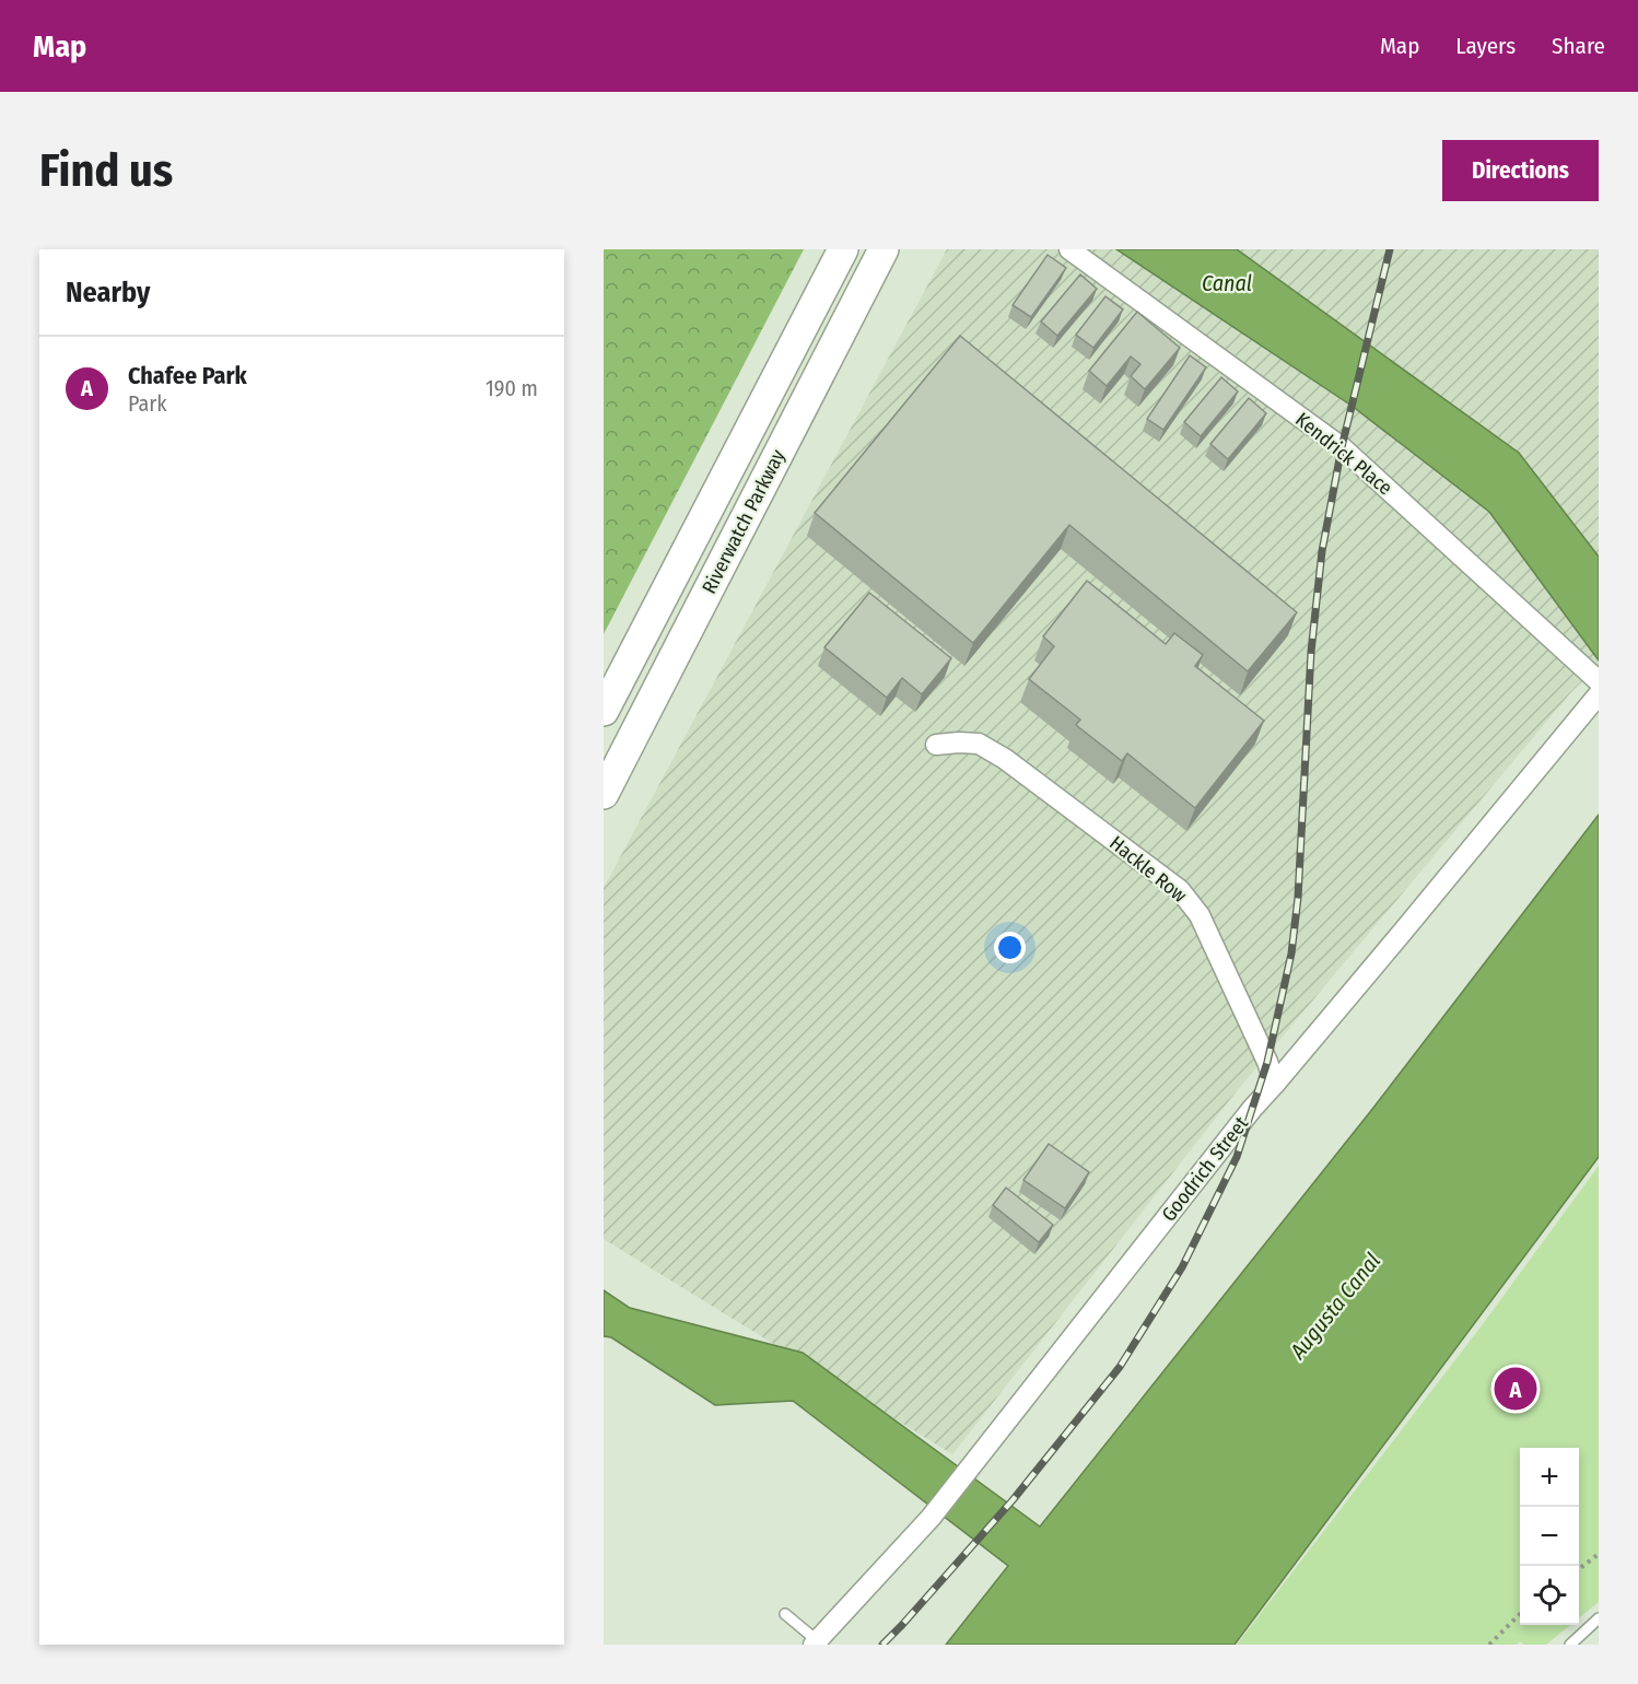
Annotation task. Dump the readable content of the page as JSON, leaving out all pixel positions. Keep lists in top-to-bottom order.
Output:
{
  "streets": {
    "main road": ["Riverwatch Parkway"],
    "street": ["Kendrick Place", "Hackle Row", "Goodrich Street"]
  },
  "crossings": [
    ["Hackle Row", "Goodrich Street"]
  ],
  "water": ["Canal", "Augusta Canal"],
  "page": {
    "header": "Map",
    "nav": ["Map", "Layers", "Share"],
    "buttons": "Directions",
    "title": "Find us",
    "heading": "Nearby",
    "list": [
      {
        "mark": "A",
        "name": "Chafee Park",
        "note": "Park",
        "value": "190 m"
      }
    ],
    "pins": "A",
    "map_buttons": ["+", "−"]
  }
}
